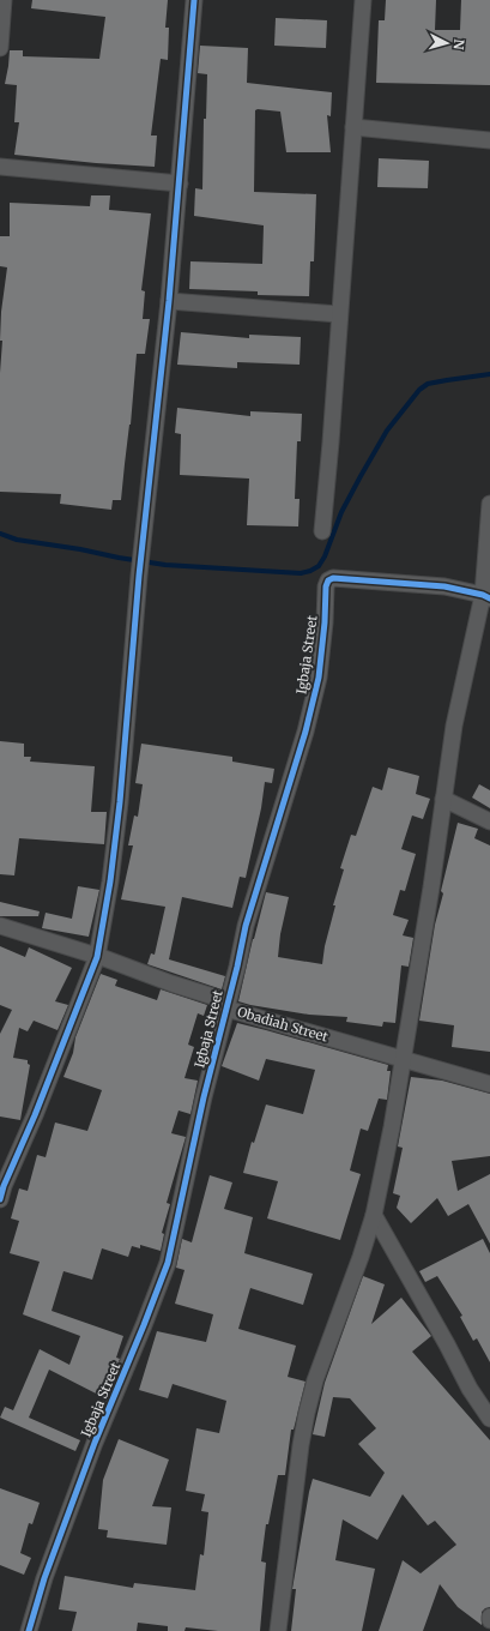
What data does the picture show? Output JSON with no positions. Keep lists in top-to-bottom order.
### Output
{
  "streets": {
    "street": ["Igbaja Street", "Obadiah Street"]
  },
  "crossings": [
    ["Igbaja Street", "Obadiah Street"]
  ],
  "north": "right"
}
